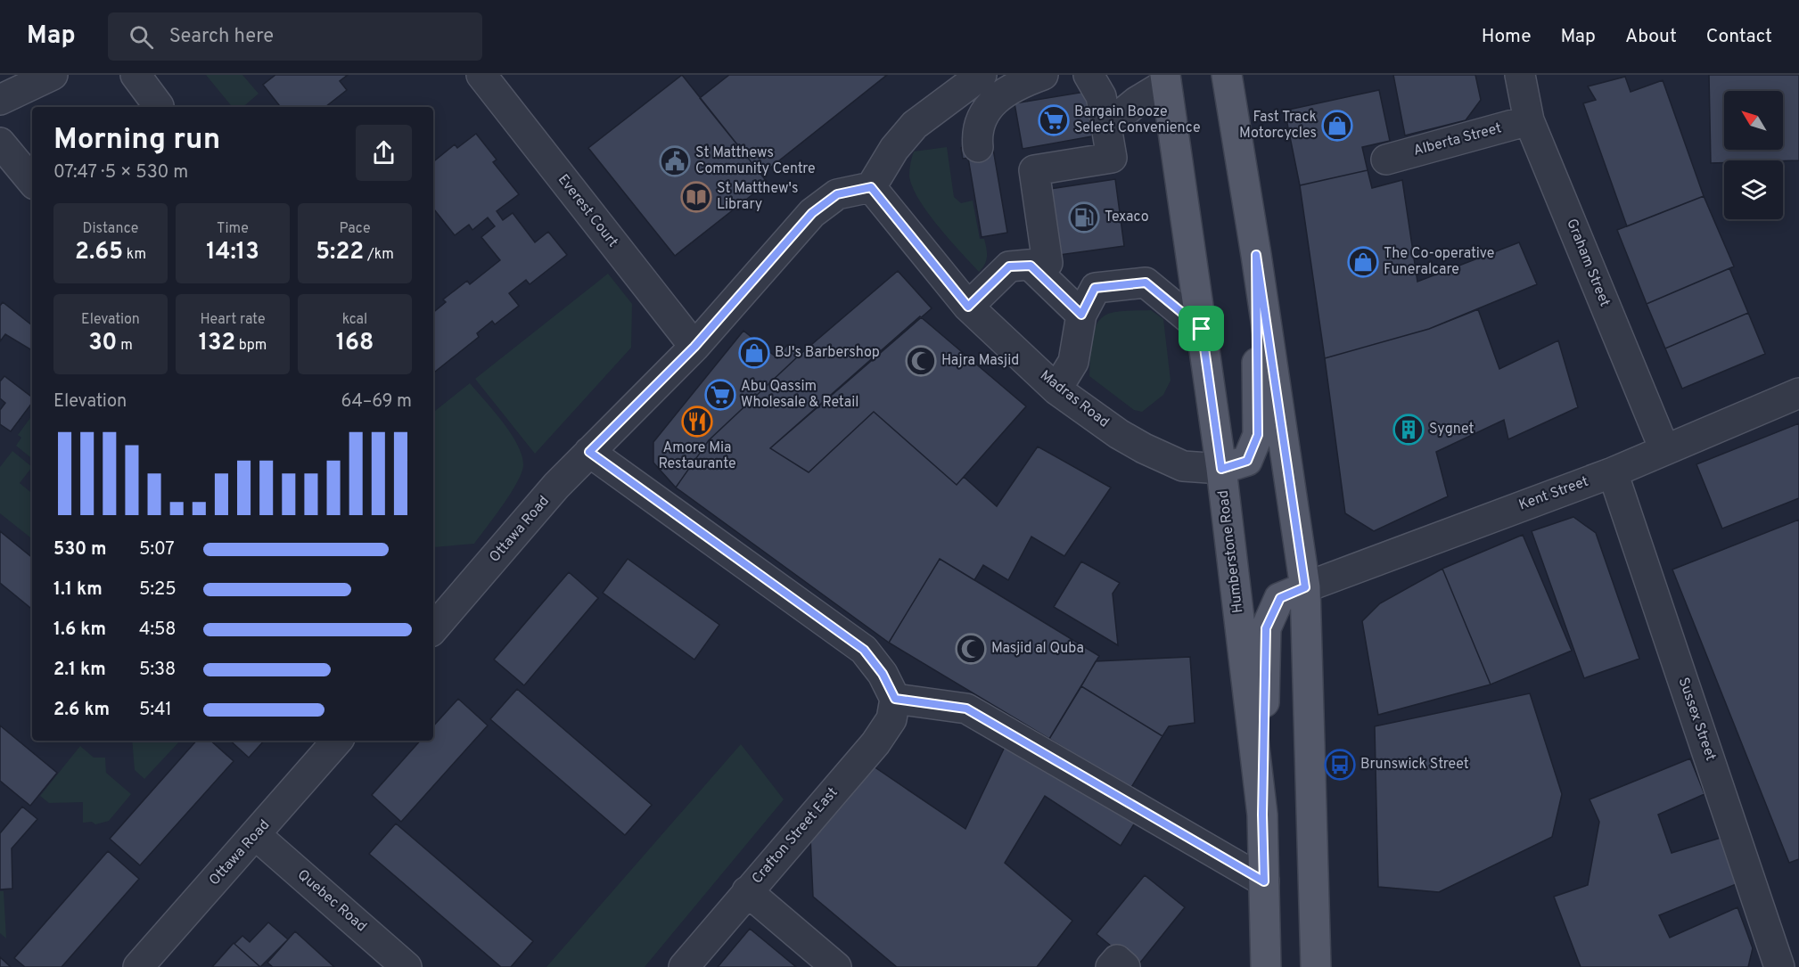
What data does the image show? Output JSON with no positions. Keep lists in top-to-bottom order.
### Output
{
  "streets": {
    "main road": ["Humberstone Road"],
    "street": [
      "Alberta Street",
      "Everest Court",
      "Graham Street",
      "Madras Road",
      "Kent Street",
      "Ottawa Road",
      "Sussex Street",
      "Crafton Street East",
      "Quebec Road"
    ]
  },
  "crossings": [
    ["Alberta Street", "Graham Street"],
    ["Everest Court", "Ottawa Road"],
    ["Graham Street", "Kent Street"],
    ["Madras Road", "Ottawa Road"],
    ["Madras Road", "Humberstone Road"],
    ["Kent Street", "Sussex Street"],
    ["Ottawa Road", "Quebec Road"]
  ],
  "places": {
    "supermarket": ["Bargain Booze Select Convenience", "Abu Qassim Wholesale & Retail"],
    "shop": ["Fast Track Motorcycles", "The Co-operative Funeralcare", "BJ's Barbershop"],
    "public building": ["St Matthews Community Centre"],
    "library": ["St Matthew's Library"],
    "fuel station": ["Texaco"],
    "mosque": ["Hajra Masjid", "Masjid al Quba"],
    "restaurant": ["Amore Mia Restaurante"],
    "building": ["Sygnet"],
    "bus stop": ["Brunswick Street"]
  },
  "north": "top left",
  "page": {
    "header": "Map",
    "search": "Search here",
    "nav": [
      "Home",
      "Map",
      "About",
      "Contact"
    ],
    "heading": ["Morning run", "07:47 · 5 × 530 m"],
    "stats": [
      ["Distance", "2.65 km"],
      ["Time", "14:13"],
      ["Pace", "5:22 /km"],
      ["Elevation", "30 m"],
      ["Heart rate", "132 bpm"],
      ["kcal", "168"]
    ],
    "chart": ["Elevation", "64–69 m"],
    "list": [
      {
        "name": "530 m",
        "note": "5:07"
      },
      {
        "name": "1.1 km",
        "note": "5:25"
      },
      {
        "name": "1.6 km",
        "note": "4:58"
      },
      {
        "name": "2.1 km",
        "note": "5:38"
      },
      {
        "name": "2.6 km",
        "note": "5:41"
      }
    ]
  }
}
